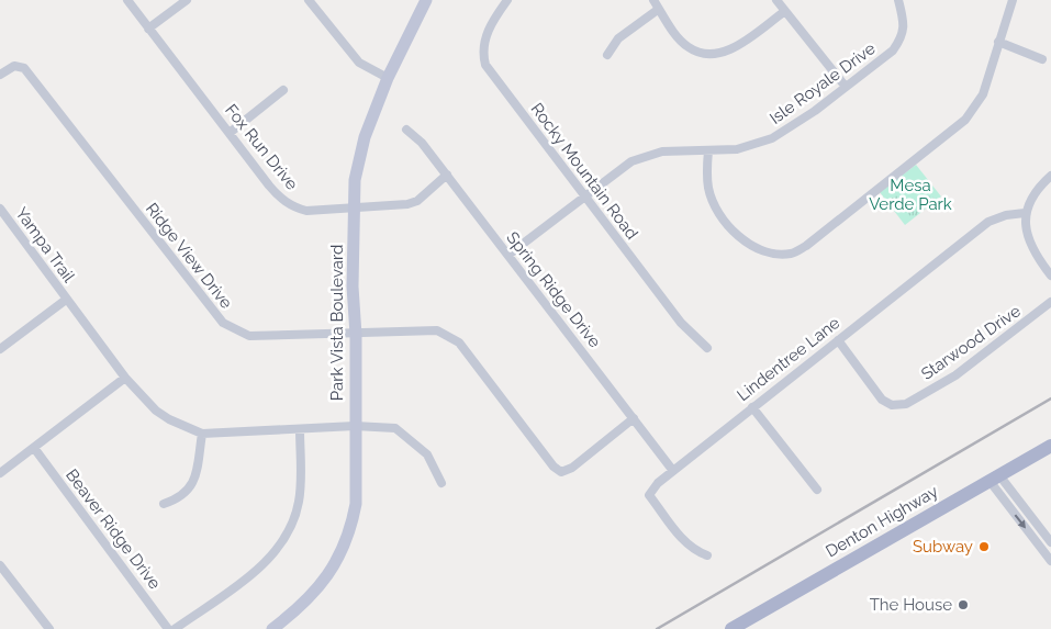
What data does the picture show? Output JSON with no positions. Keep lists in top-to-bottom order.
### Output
{
  "streets": {
    "main road": ["Denton Highway"],
    "street": [
      "Isle Royale Drive",
      "Fox Run Drive",
      "Rocky Mountain Road",
      "Yampa Trail",
      "Ridge View Drive",
      "Spring Ridge Drive",
      "Park Vista Boulevard",
      "Starwood Drive",
      "Lindentree Lane",
      "Beaver Ridge Drive"
    ]
  },
  "crossings": [
    ["Isle Royale Drive", "Rocky Mountain Road"],
    ["Isle Royale Drive", "Spring Ridge Drive"],
    ["Fox Run Drive", "Spring Ridge Drive"],
    ["Fox Run Drive", "Park Vista Boulevard"],
    ["Ridge View Drive", "Spring Ridge Drive"],
    ["Ridge View Drive", "Park Vista Boulevard"],
    ["Spring Ridge Drive", "Lindentree Lane"],
    ["Starwood Drive", "Lindentree Lane"]
  ],
  "parks": ["Mesa Verde Park"],
  "places": ["Subway", "The House"]
}
